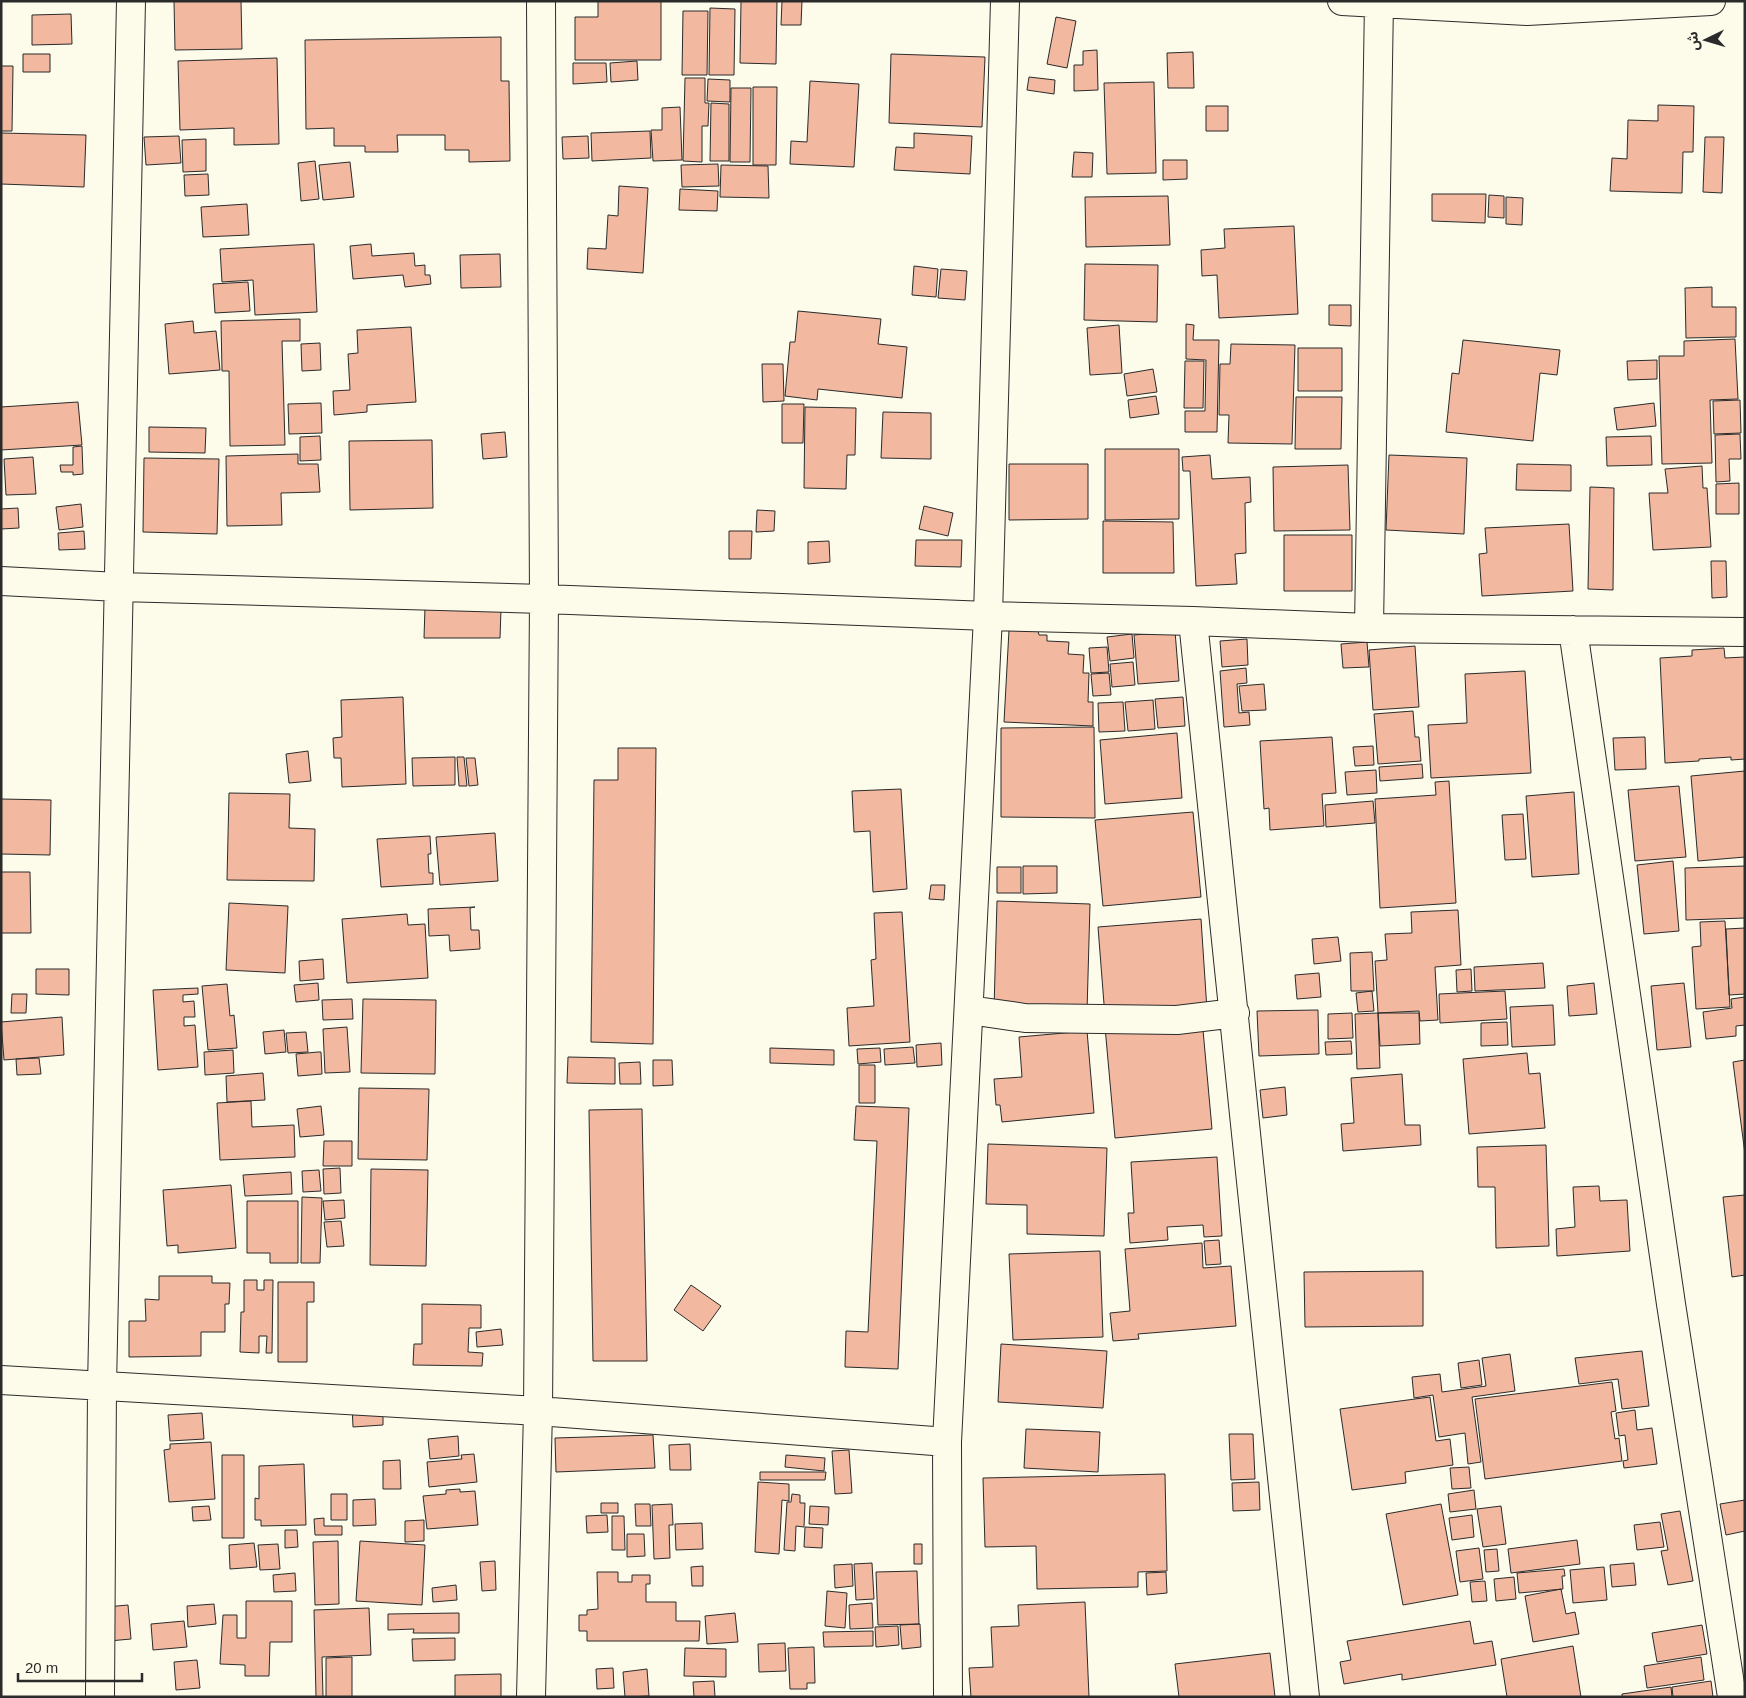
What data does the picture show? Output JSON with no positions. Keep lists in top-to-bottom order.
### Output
{
  "scale_bar": "20 m",
  "north": "left"
}
